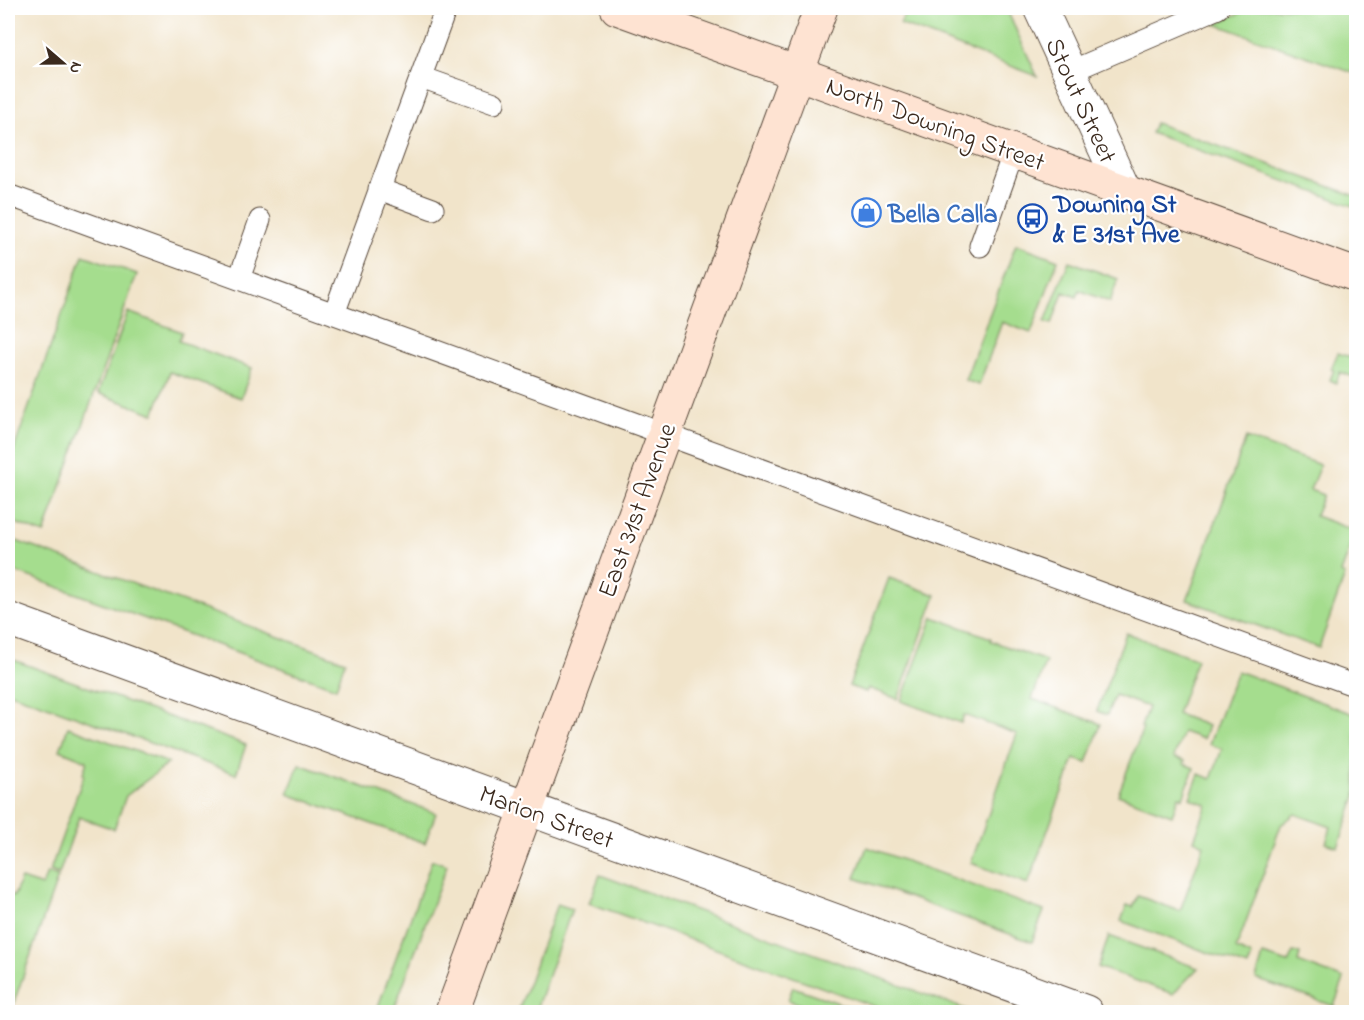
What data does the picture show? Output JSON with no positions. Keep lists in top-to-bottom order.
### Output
{
  "streets": {
    "main road": ["North Downing Street", "East 31st Avenue"],
    "street": ["Stout Street", "Marion Street"]
  },
  "crossings": [
    ["Stout Street", "North Downing Street"],
    ["North Downing Street", "East 31st Avenue"],
    ["East 31st Avenue", "Marion Street"]
  ],
  "places": {
    "shop": ["Bella Calla"],
    "bus stop": ["Downing St & E 31st Ave"]
  },
  "north": "right"
}
